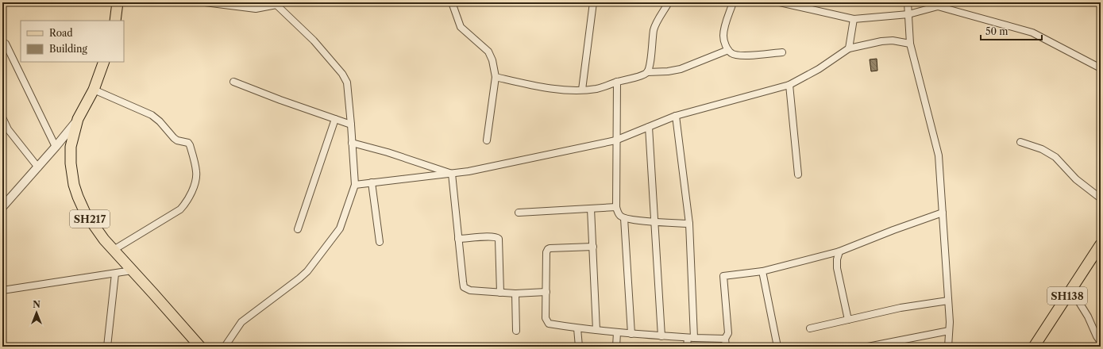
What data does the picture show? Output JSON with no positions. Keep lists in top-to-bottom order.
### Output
{
  "streets": {
    "main road": ["SH217", "SH138"]
  },
  "legend": ["Road", "Building"],
  "scale_bar": "50 m",
  "north": "top"
}
